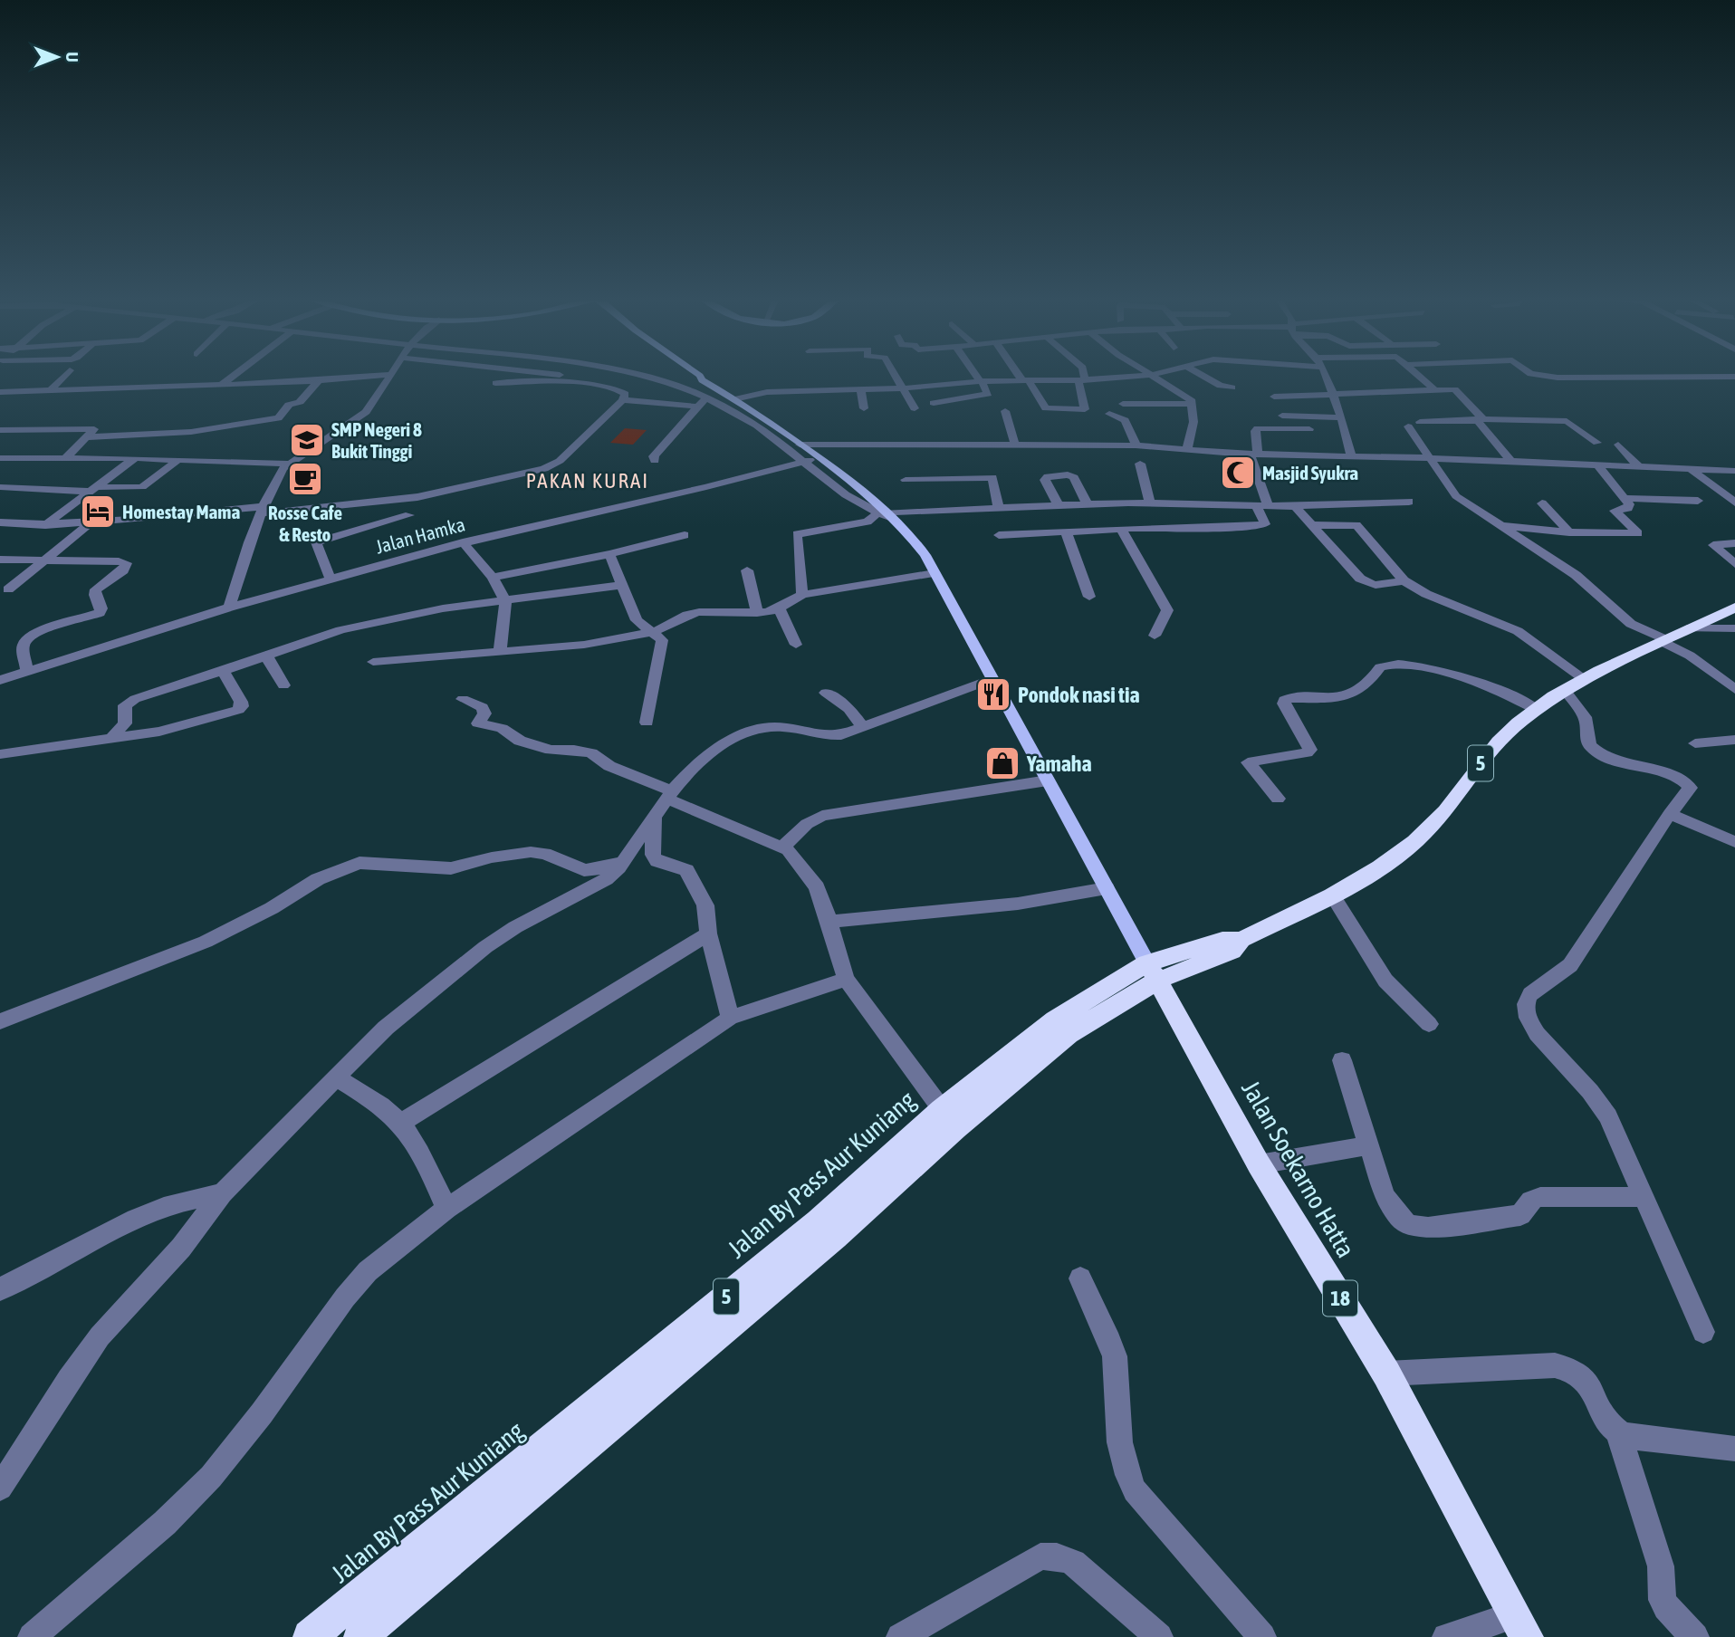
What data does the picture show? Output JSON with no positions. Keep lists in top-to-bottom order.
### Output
{
  "streets": {
    "highway": [
      "5",
      "Jalan Soekarno Hatta",
      "Jalan By Pass Aur Kuniang",
      "18"
    ],
    "street": ["Jalan Hamka"]
  },
  "crossings": [
    ["5", "Jalan Soekarno Hatta"],
    ["5", "Jalan By Pass Aur Kuniang"],
    ["Jalan Soekarno Hatta", "Jalan By Pass Aur Kuniang"]
  ],
  "districts": ["PAKAN KURAI"],
  "places": {
    "school or university": ["SMP Negeri 8 Bukit Tinggi"],
    "mosque": ["Masjid Syukra"],
    "cafe": ["Rosse Cafe & Resto"],
    "hotel": ["Homestay Mama"],
    "restaurant": ["Pondok nasi tia"],
    "shop": ["Yamaha"]
  },
  "north": "right"
}
